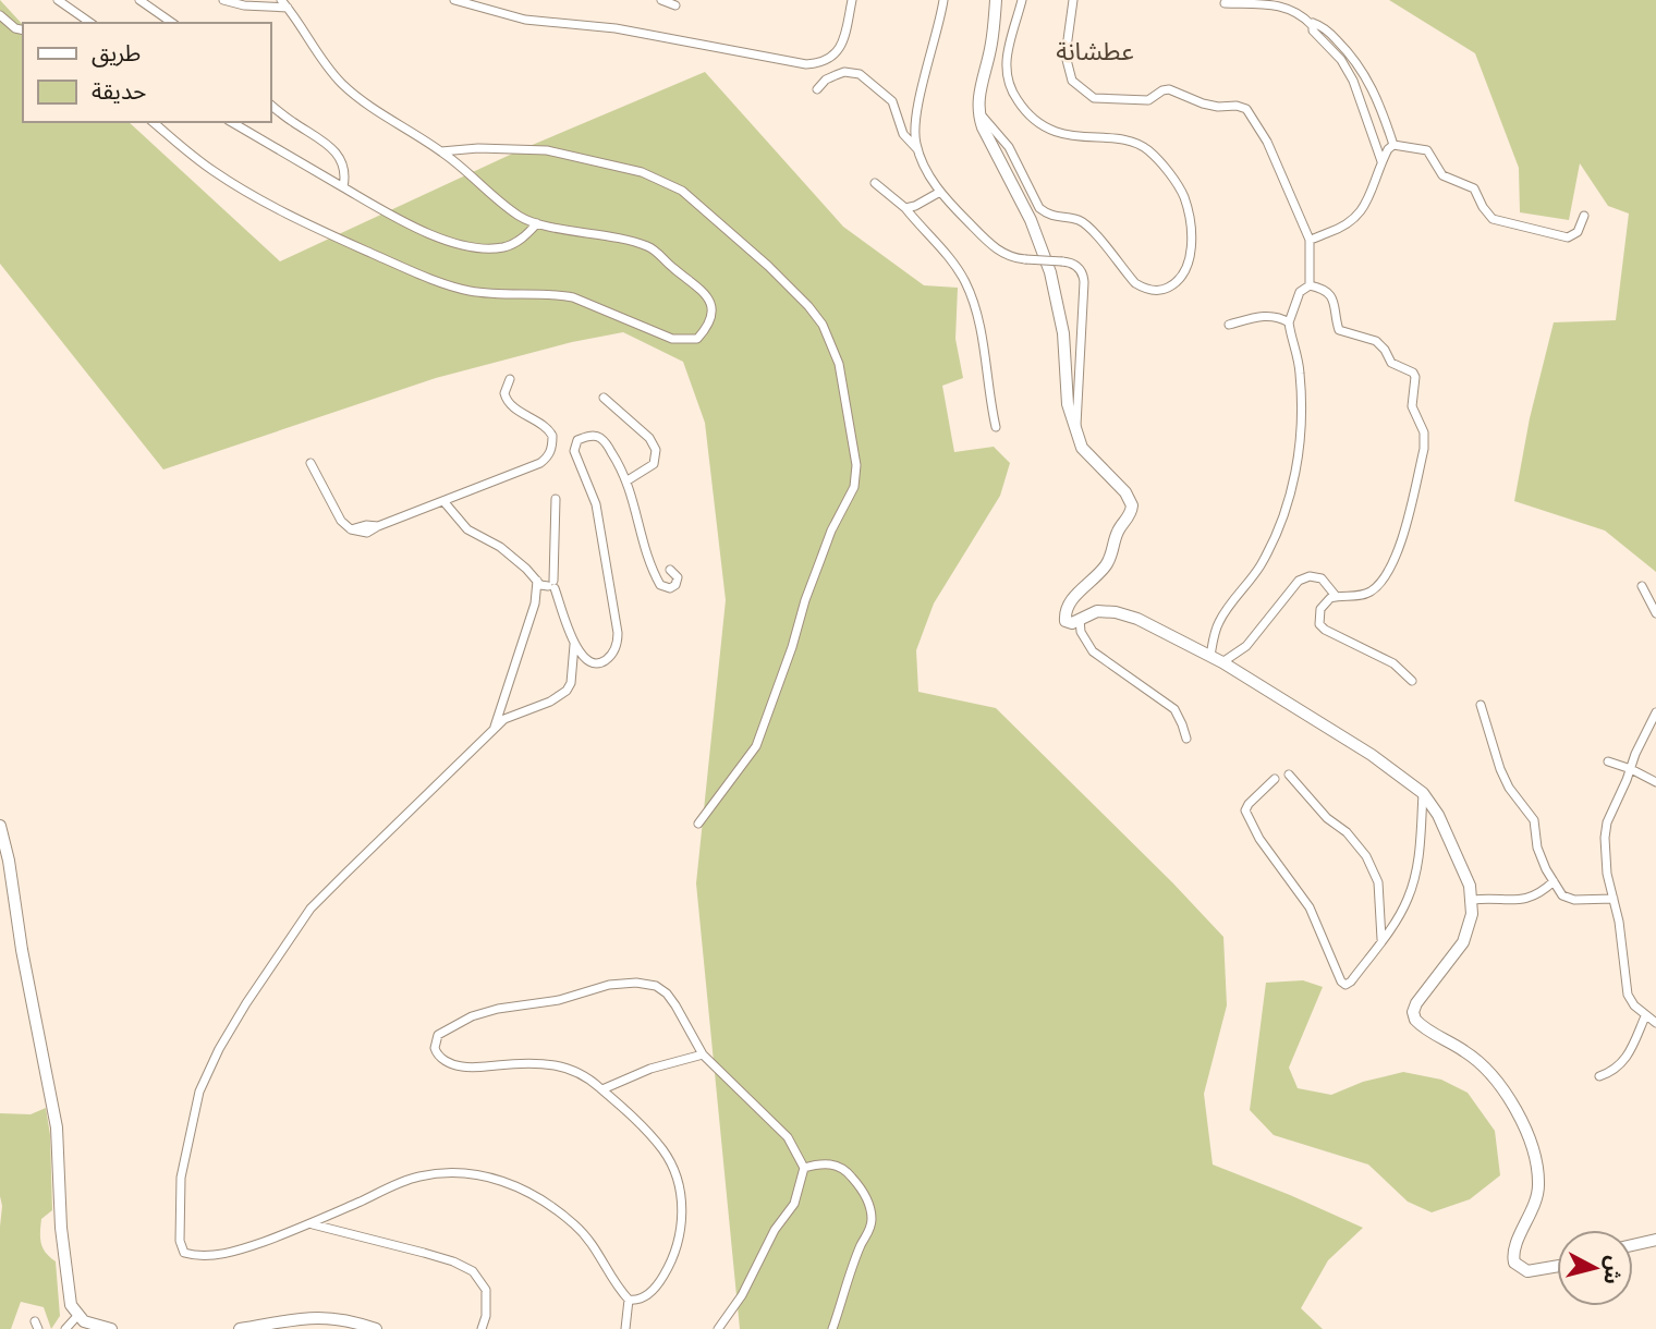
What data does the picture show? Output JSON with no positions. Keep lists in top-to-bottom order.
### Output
{
  "districts": ["عطشانة"],
  "legend": ["طريق", "حديقة"],
  "north": "right"
}
